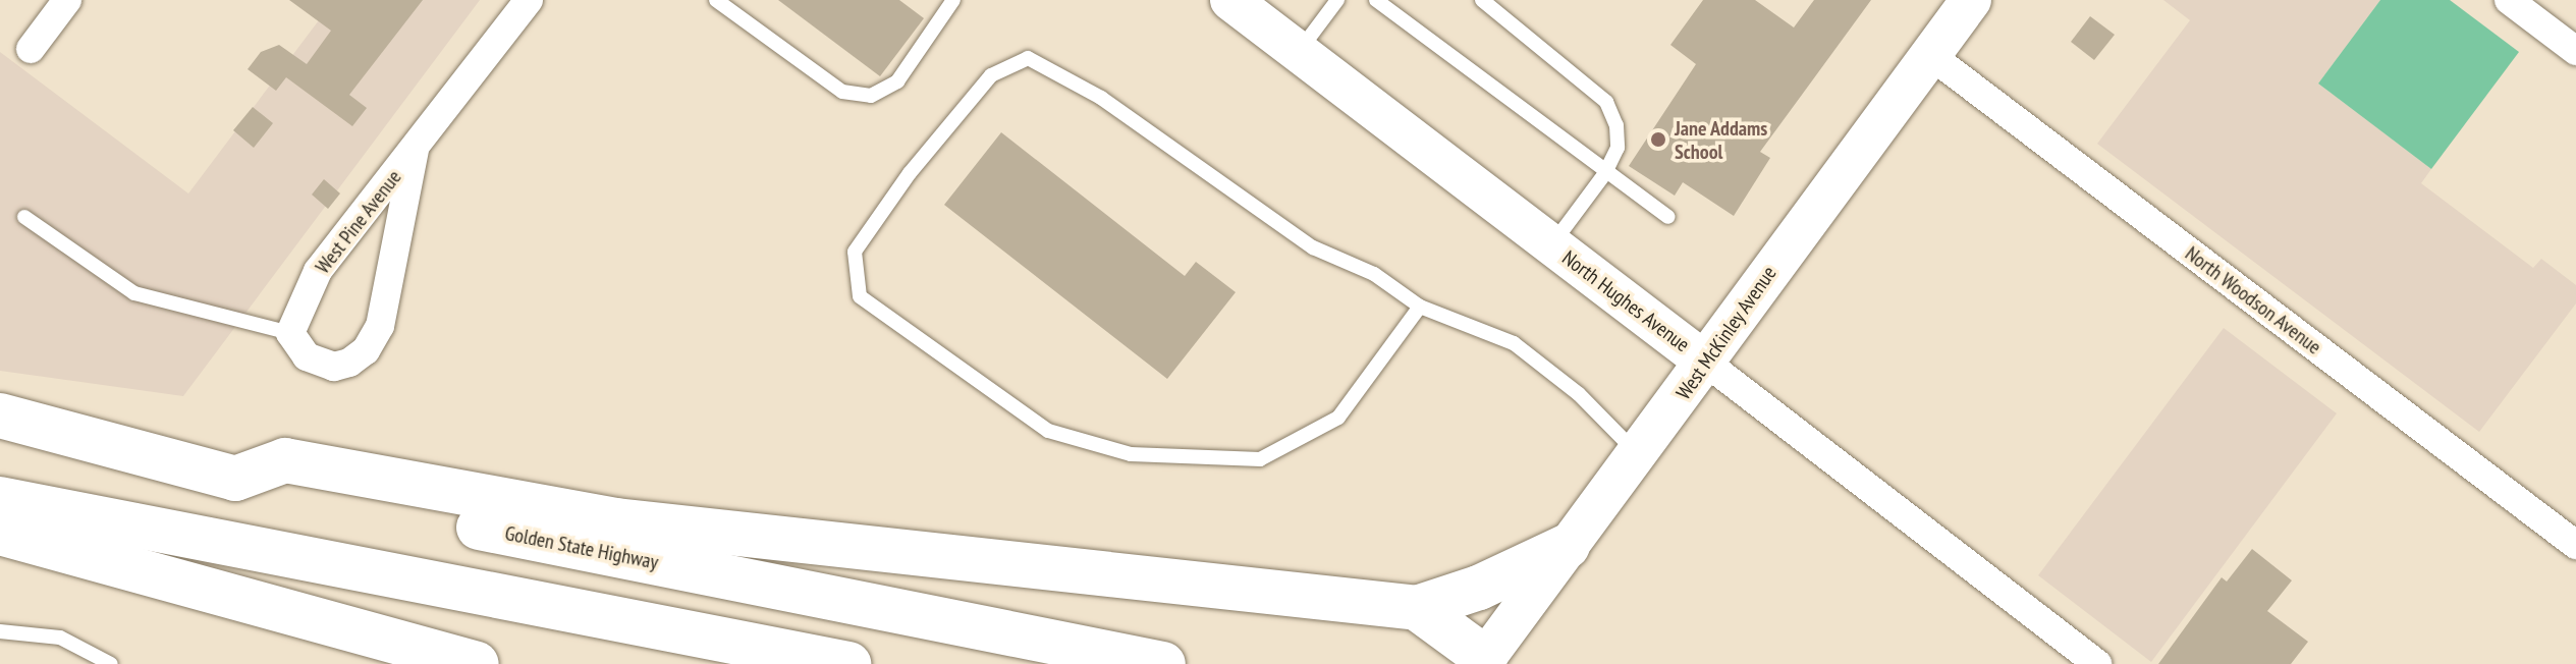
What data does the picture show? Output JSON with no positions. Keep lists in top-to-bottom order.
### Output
{
  "streets": {
    "highway": ["Golden State Highway"],
    "main road": ["North Hughes Avenue", "West McKinley Avenue"],
    "street": ["West Pine Avenue", "North Woodson Avenue"]
  },
  "crossings": [
    ["North Woodson Avenue", "West McKinley Avenue"],
    ["North Hughes Avenue", "West McKinley Avenue"]
  ],
  "places": ["Jane Addams School"]
}
